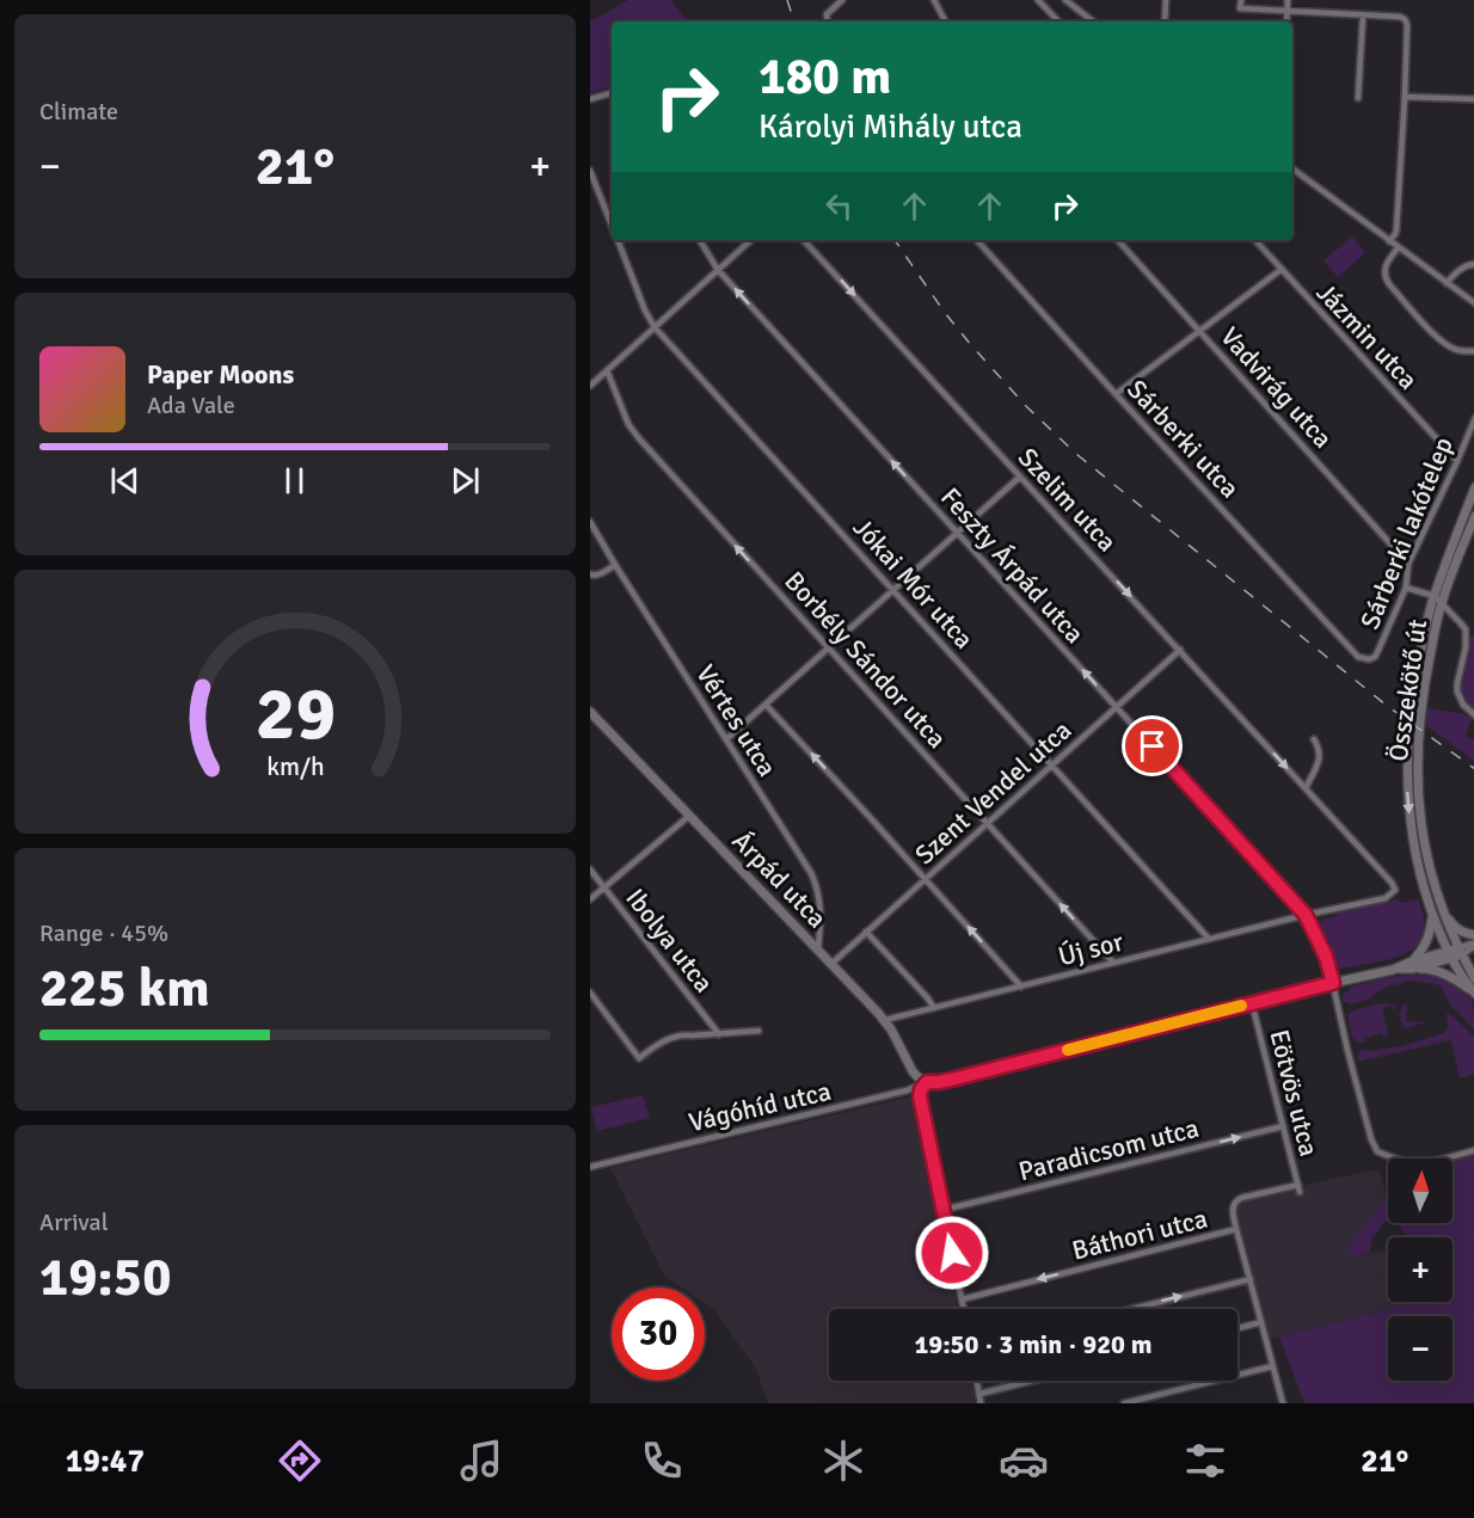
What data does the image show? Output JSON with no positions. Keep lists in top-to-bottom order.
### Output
{
  "streets": {
    "street": [
      "Jázmin utca",
      "Vadvirág utca",
      "Sárberki utca",
      "Szelim utca",
      "Sárberki lakótelep",
      "Feszty Árpád utca",
      "Jókai Mór utca",
      "Borbély Sándor utca",
      "Összekötő út",
      "Vértes utca",
      "Szent Vendel utca",
      "Árpád utca",
      "Ibolya utca",
      "Új sor",
      "Eötvös utca",
      "Vágóhíd utca",
      "Paradicsom utca",
      "Báthori utca"
    ]
  },
  "crossings": [
    ["Jázmin utca", "Sárberki lakótelep"],
    ["Vadvirág utca", "Sárberki lakótelep"],
    ["Sárberki utca", "Sárberki lakótelep"],
    ["Szelim utca", "Szent Vendel utca"],
    ["Szelim utca", "Új sor"],
    ["Feszty Árpád utca", "Szent Vendel utca"],
    ["Feszty Árpád utca", "Új sor"],
    ["Jókai Mór utca", "Szent Vendel utca"],
    ["Jókai Mór utca", "Új sor"],
    ["Borbély Sándor utca", "Szent Vendel utca"],
    ["Borbély Sándor utca", "Új sor"],
    ["Vértes utca", "Árpád utca"],
    ["Szent Vendel utca", "Árpád utca"],
    ["Árpád utca", "Új sor"],
    ["Árpád utca", "Vágóhíd utca"],
    ["Eötvös utca", "Paradicsom utca"],
    ["Eötvös utca", "Báthori utca"]
  ],
  "one_way": [
    "Szelim utca",
    "Feszty Árpád utca",
    "Borbély Sándor utca",
    "Paradicsom utca",
    "Báthori utca"
  ],
  "north": "top",
  "page": {
    "tile": [
      "Climate",
      ["Range · 45%", "225 km"],
      ["Arrival", "19:50"]
    ],
    "turn": ["180 m", "Károlyi Mihály utca"],
    "heat": ["−", "21°", "+"],
    "song": ["Paper Moons", "Ada Vale"],
    "map_buttons": ["+", "−"],
    "limit": "30",
    "trip": "19:50 · 3 min · 920 m",
    "tabs": ["19:47", "21°"],
    "gauge": ["29", "km/h"]
  }
}
